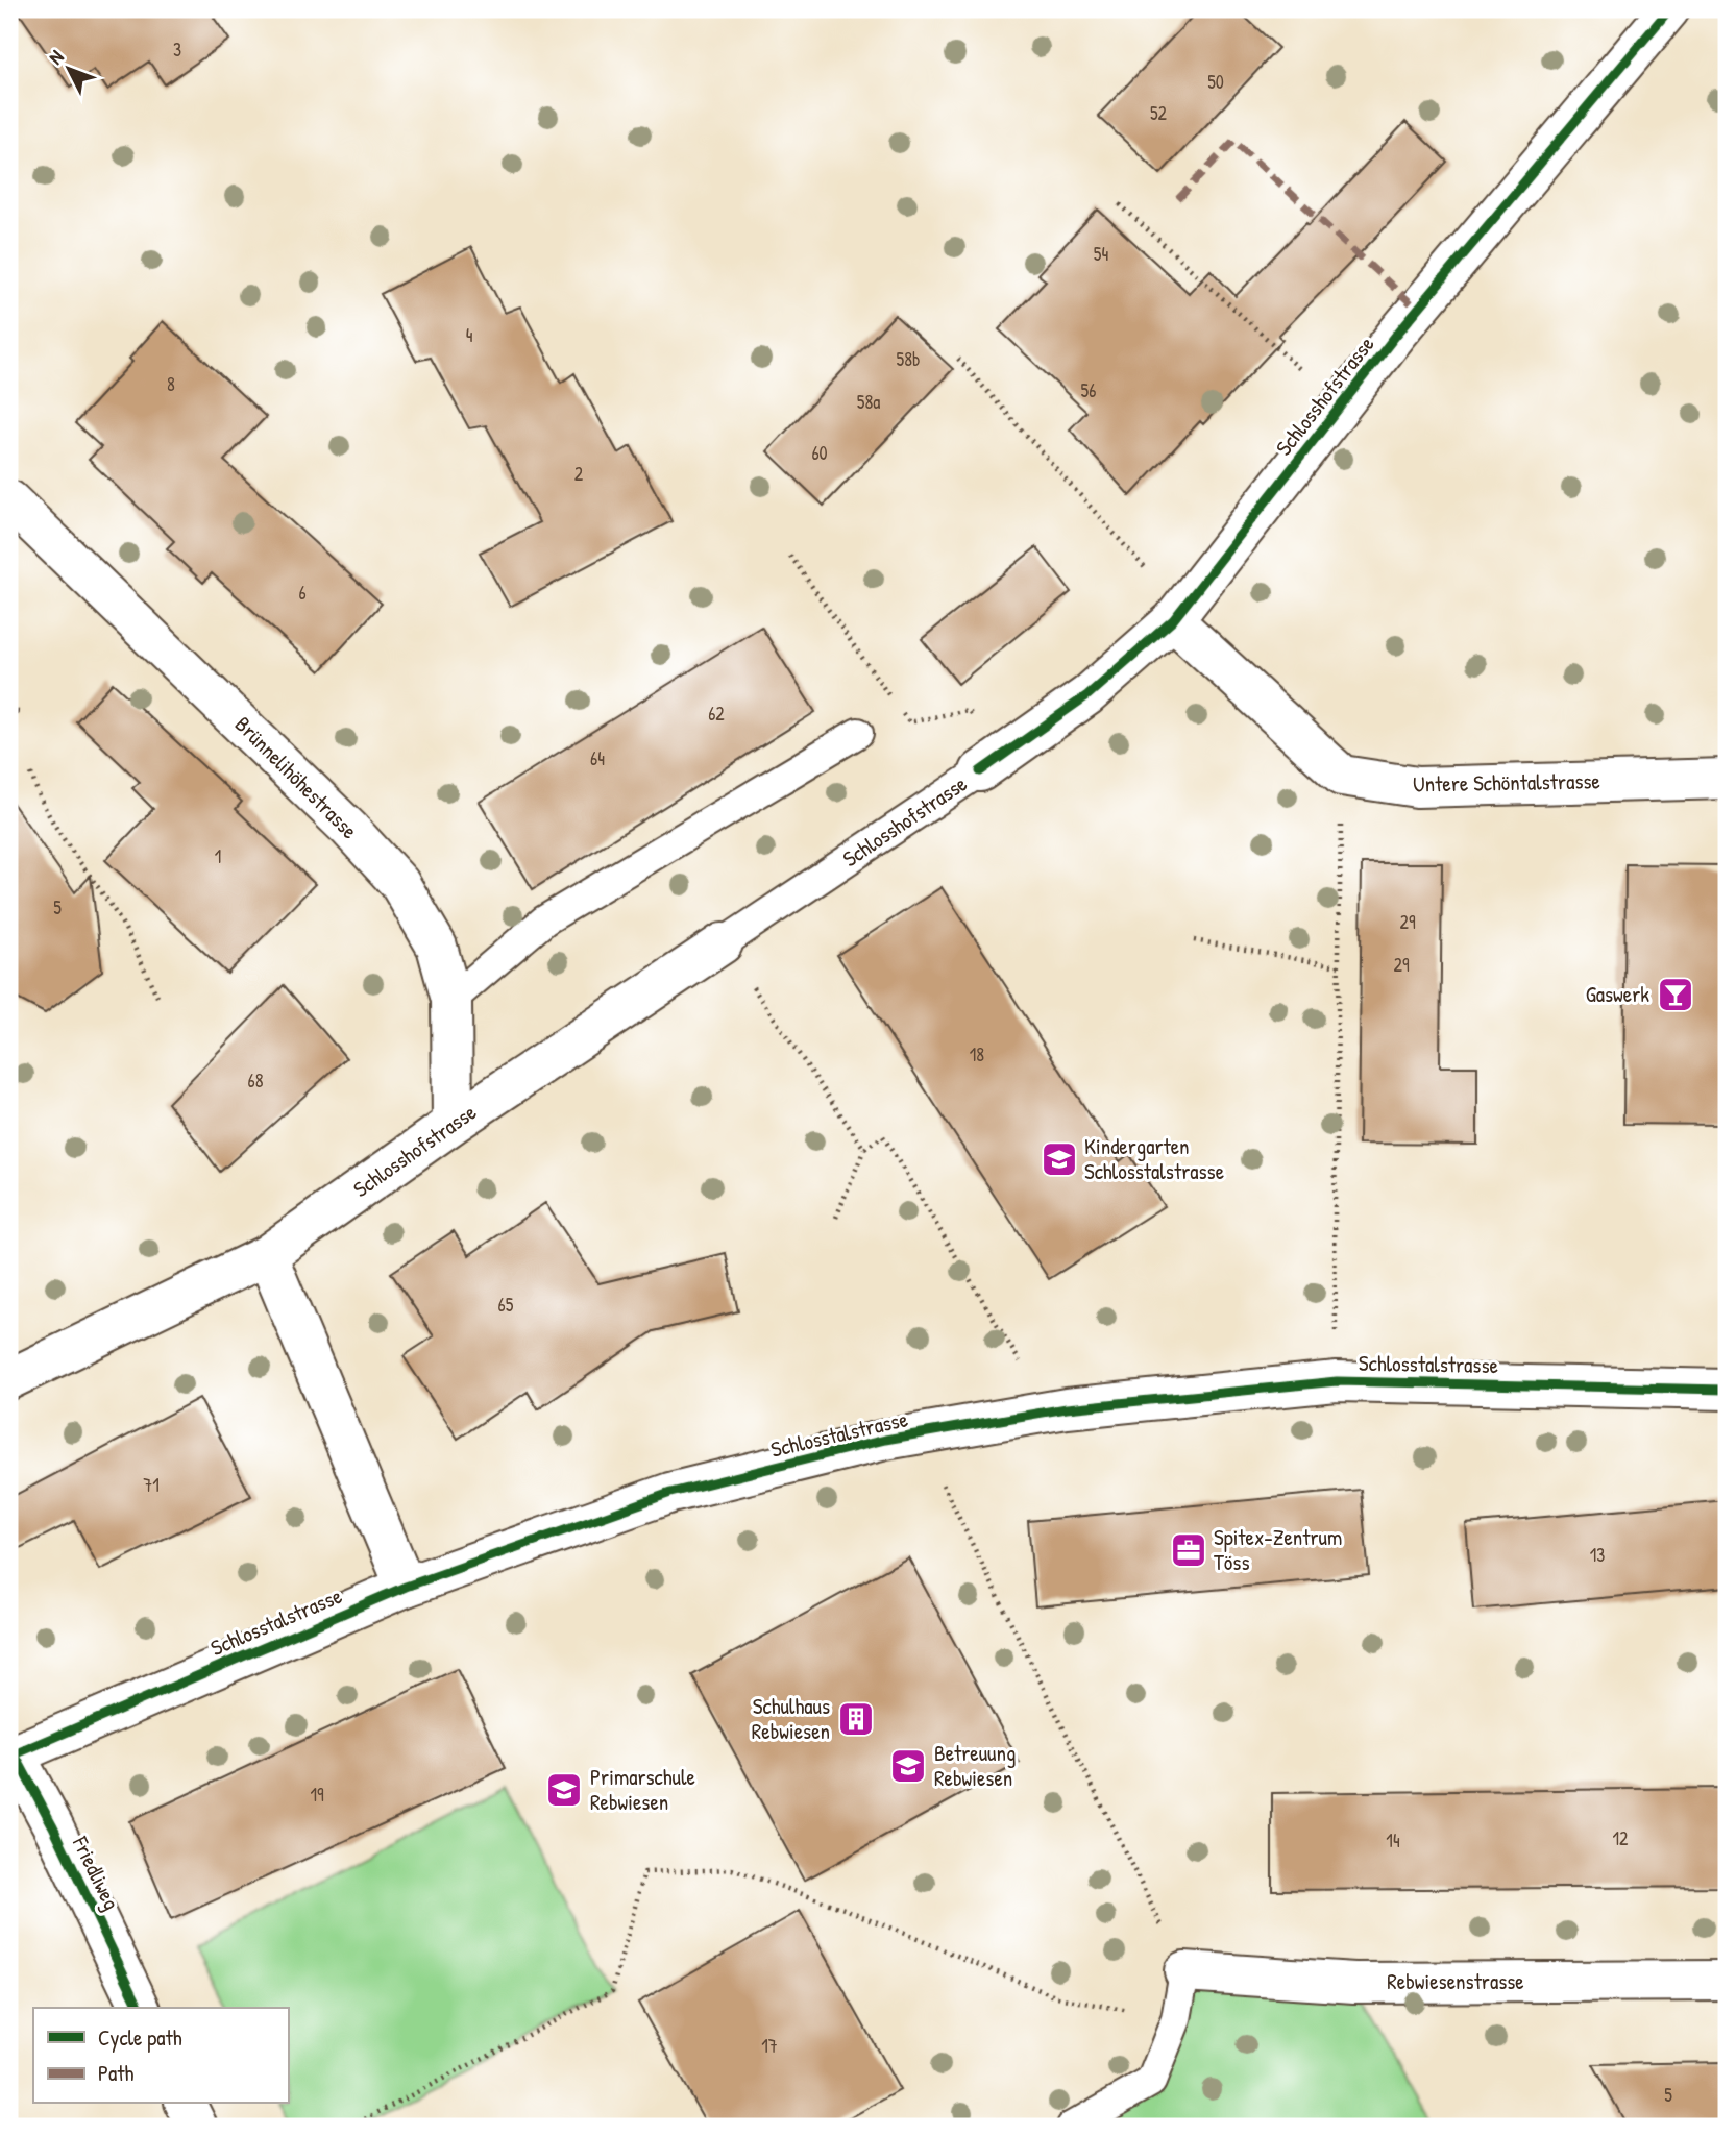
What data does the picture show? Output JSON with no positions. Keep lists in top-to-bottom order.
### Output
{
  "streets": {
    "street": [
      "Schlosshofstrasse",
      "Brünnelihöhestrasse",
      "Untere Schöntalstrasse",
      "Schlosstalstrasse",
      "Friedliweg",
      "Rebwiesenstrasse"
    ]
  },
  "crossings": [
    ["Schlosshofstrasse", "Brünnelihöhestrasse"],
    ["Schlosstalstrasse", "Friedliweg"]
  ],
  "places": {
    "bar": ["Gaswerk"],
    "school or university": ["Kindergarten Schlosstalstrasse", "Betreuung Rebwiesen", "Primarschule Rebwiesen"],
    "office": ["Spitex-Zentrum Töss"],
    "building": ["Schulhaus Rebwiesen"]
  },
  "house_numbers": [
    "3",
    "50",
    "52",
    "54",
    "4",
    "58b",
    "8",
    "56",
    "58a",
    "60",
    "2",
    "6",
    "62",
    "64",
    "1",
    "5",
    "29",
    "29",
    "18",
    "68",
    "65",
    "71",
    "13",
    "19",
    "12",
    "14",
    "17",
    "5"
  ],
  "legend": ["Cycle path", "Path"],
  "north": "top left"
}
